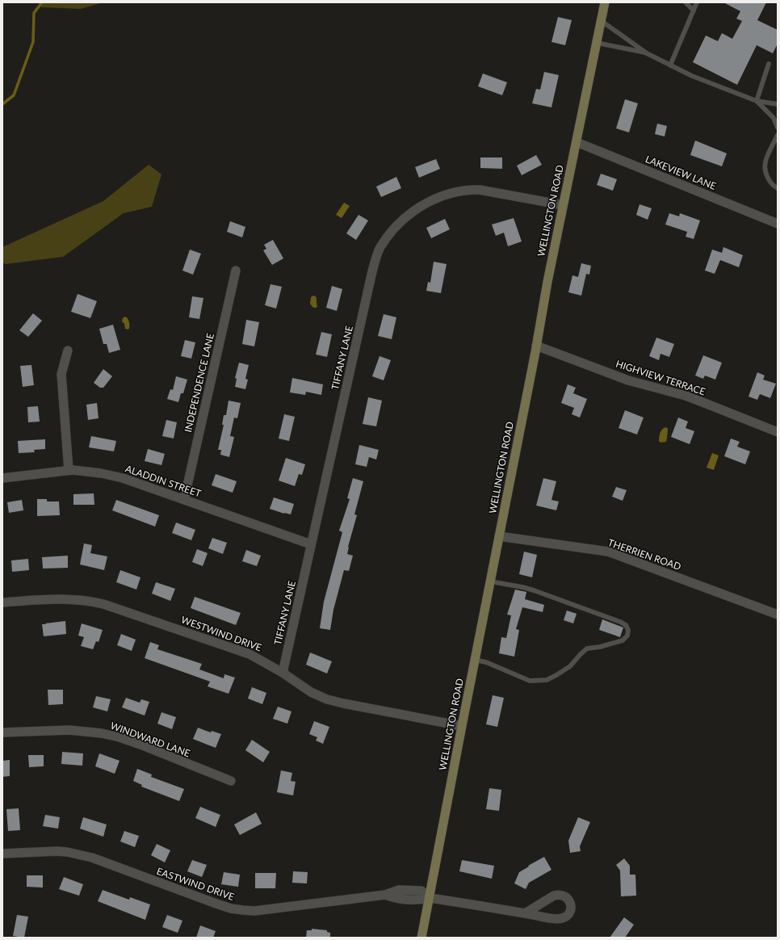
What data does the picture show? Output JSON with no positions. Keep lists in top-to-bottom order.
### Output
{
  "streets": {
    "main road": ["WELLINGTON ROAD"],
    "street": [
      "LAKEVIEW LANE",
      "TIFFANY LANE",
      "HIGHVIEW TERRACE",
      "INDEPENDENCE LANE",
      "ALADDIN STREET",
      "THERRIEN ROAD",
      "WESTWIND DRIVE",
      "WINDWARD LANE",
      "EASTWIND DRIVE"
    ]
  },
  "crossings": [
    ["LAKEVIEW LANE", "WELLINGTON ROAD"],
    ["WELLINGTON ROAD", "TIFFANY LANE"],
    ["WELLINGTON ROAD", "HIGHVIEW TERRACE"],
    ["WELLINGTON ROAD", "THERRIEN ROAD"],
    ["WELLINGTON ROAD", "WESTWIND DRIVE"],
    ["WELLINGTON ROAD", "EASTWIND DRIVE"],
    ["TIFFANY LANE", "ALADDIN STREET"],
    ["TIFFANY LANE", "WESTWIND DRIVE"],
    ["INDEPENDENCE LANE", "ALADDIN STREET"]
  ]
}
